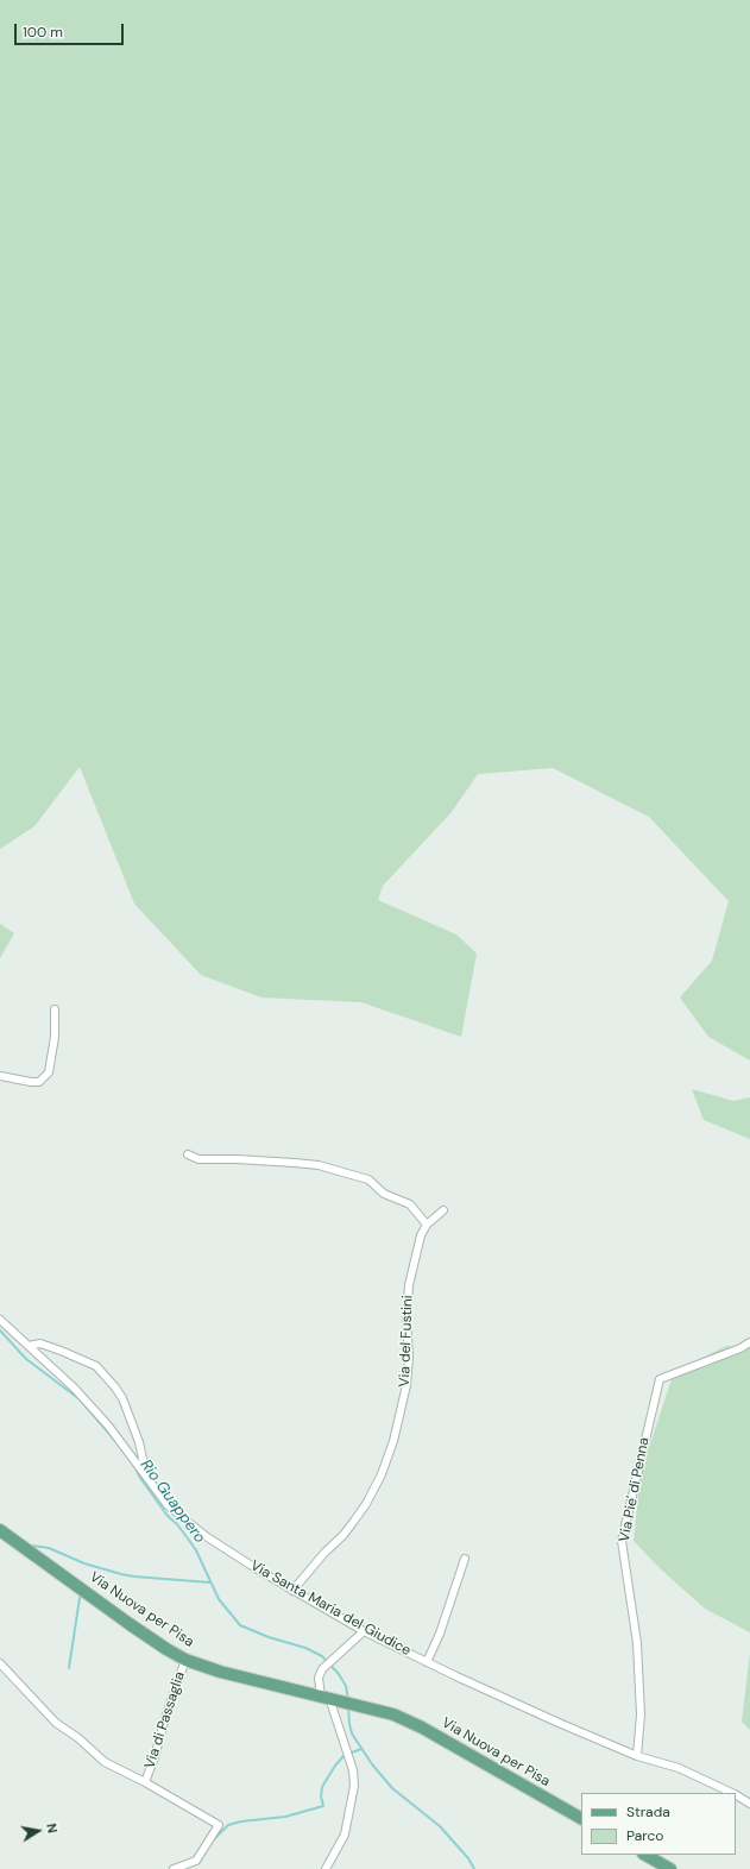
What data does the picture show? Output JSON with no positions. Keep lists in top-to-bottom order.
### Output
{
  "streets": {
    "main road": ["Via Nuova per Pisa"],
    "street": [
      "Via del Fustini",
      "Via Pie' di Penna",
      "Via Santa Maria del Giudice",
      "Via di Passaglia"
    ]
  },
  "crossings": [
    ["Via del Fustini", "Via Santa Maria del Giudice"],
    ["Via Pie' di Penna", "Via Santa Maria del Giudice"],
    ["Via Nuova per Pisa", "Via di Passaglia"]
  ],
  "water": ["Rio Guappero"],
  "legend": ["Strada", "Parco"],
  "scale_bar": "100 m",
  "north": "right"
}
